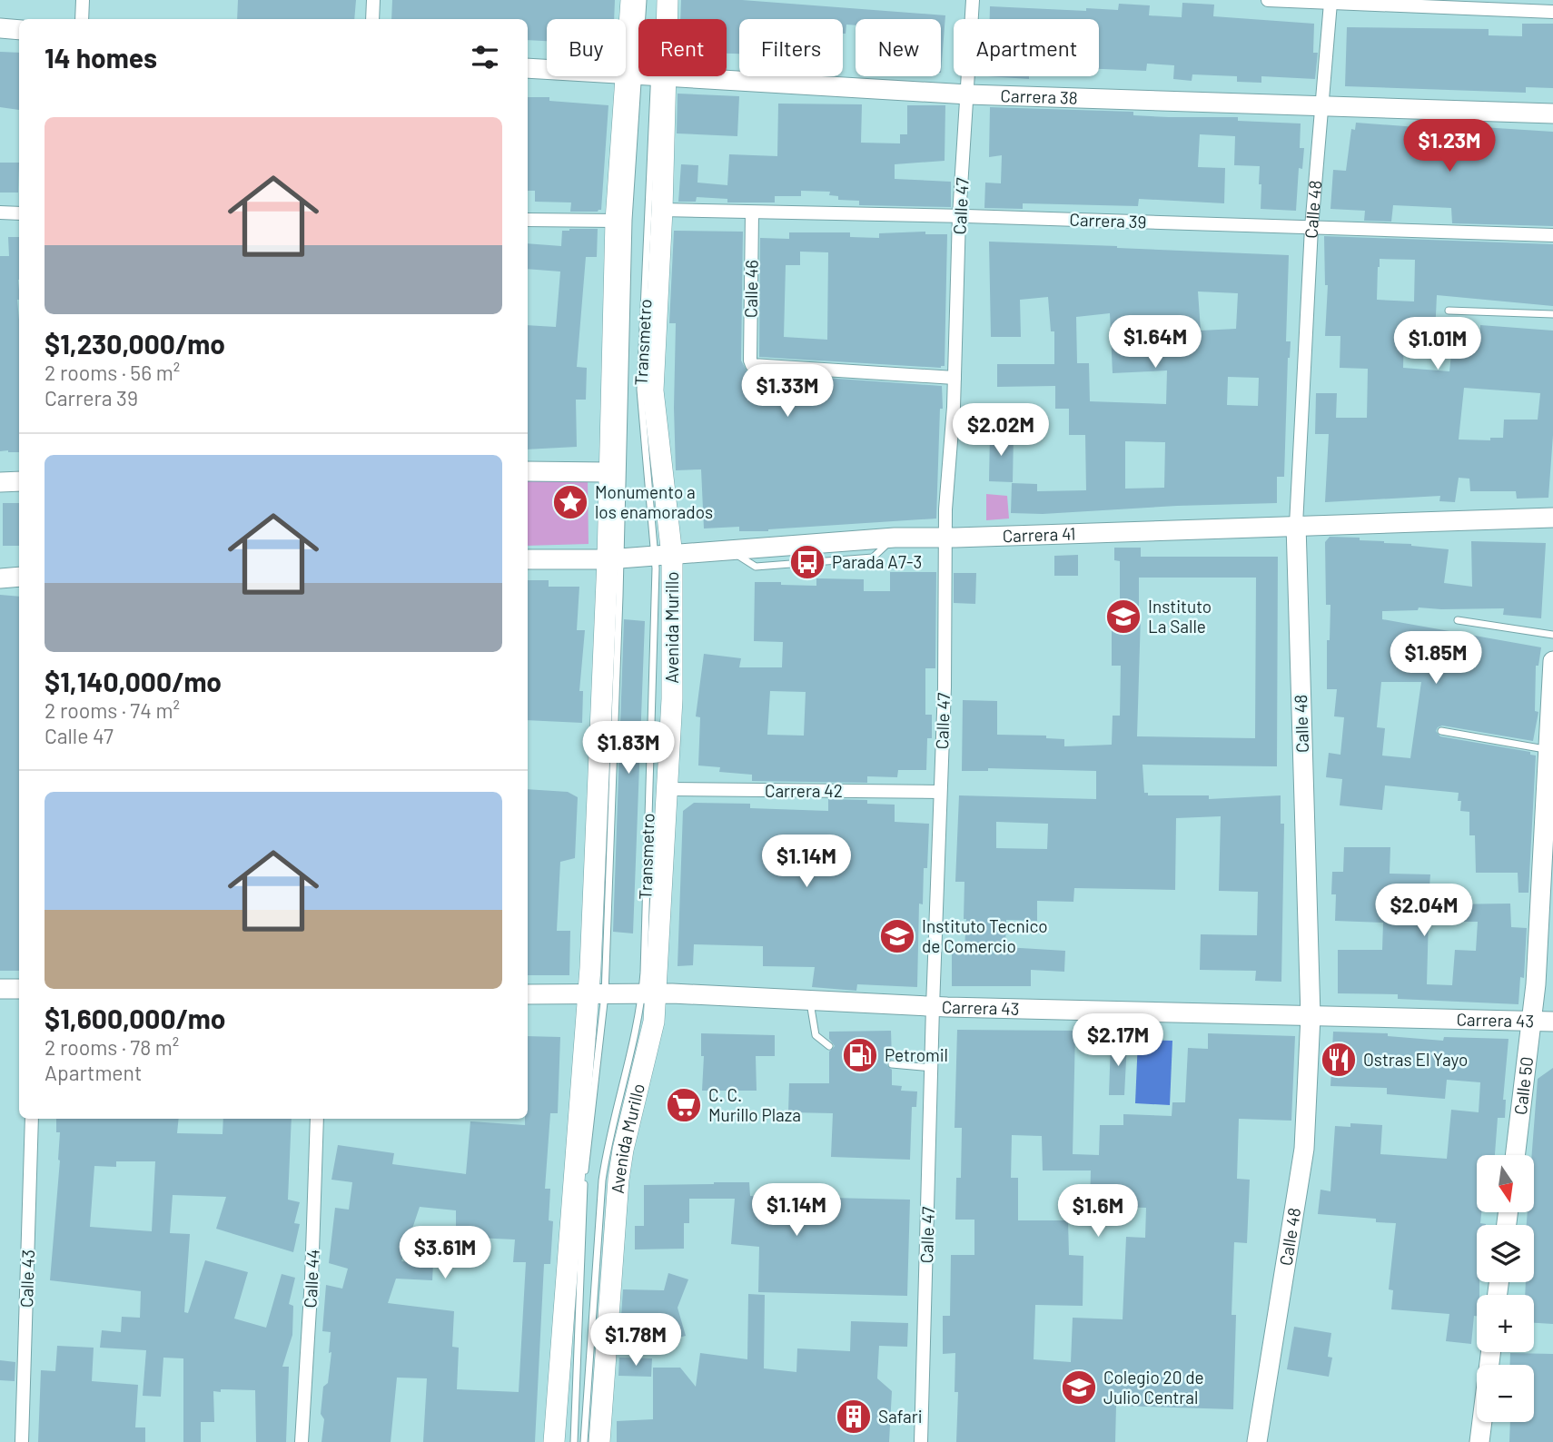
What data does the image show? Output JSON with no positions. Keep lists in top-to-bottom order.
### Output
{
  "streets": {
    "main road": ["Avenida Murillo"],
    "street": [
      "Carrera 38",
      "Calle 47",
      "Calle 48",
      "Carrera 39",
      "Calle 46",
      "Carrera 41",
      "Carrera 42",
      "Carrera 43",
      "Calle 50",
      "Calle 43",
      "Calle 44"
    ],
    "lane": ["Transmetro"]
  },
  "crossings": [
    ["Carrera 38", "Calle 47"],
    ["Carrera 38", "Calle 48"],
    ["Calle 47", "Carrera 39"],
    ["Calle 47", "Calle 46"],
    ["Calle 47", "Carrera 41"],
    ["Calle 47", "Carrera 42"],
    ["Calle 47", "Carrera 43"],
    ["Calle 48", "Carrera 39"],
    ["Calle 48", "Carrera 41"],
    ["Calle 48", "Carrera 43"],
    ["Carrera 39", "Calle 46"],
    ["Carrera 39", "Avenida Murillo"],
    ["Transmetro", "Carrera 41"],
    ["Transmetro", "Avenida Murillo"],
    ["Transmetro", "Carrera 43"],
    ["Carrera 41", "Avenida Murillo"],
    ["Avenida Murillo", "Carrera 42"],
    ["Avenida Murillo", "Carrera 43"],
    ["Carrera 43", "Calle 50"]
  ],
  "places": {
    "place": ["Monumento a los enamorados"],
    "bus stop": ["Parada A7-3"],
    "school or university": ["Instituto La Salle", "Instituto Tecnico de Comercio", "Colegio 20 de Julio Central"],
    "fuel station": ["Petromil"],
    "restaurant": ["Ostras El Yayo"],
    "supermarket": ["C. C. Murillo Plaza"],
    "building": ["Safari"]
  },
  "north": "bottom",
  "page": {
    "chip": [
      "Buy",
      "Rent",
      "Filters",
      "New",
      "Apartment"
    ],
    "heading": "14 homes",
    "list": [
      {
        "name": "$1,230,000/mo",
        "note": "2 rooms · 56 m² · Carrera 39"
      },
      {
        "name": "$1,140,000/mo",
        "note": "2 rooms · 74 m² · Calle 47"
      },
      {
        "name": "$1,600,000/mo",
        "note": "2 rooms · 78 m² · Apartment"
      }
    ],
    "price": [
      "$1.23M",
      "$1.64M",
      "$1.01M",
      "$1.33M",
      "$2.02M",
      "$1.85M",
      "$1.83M",
      "$1.14M",
      "$2.04M",
      "$2.17M",
      "$1.14M",
      "$1.6M",
      "$3.61M",
      "$1.78M"
    ],
    "map_buttons": ["+", "−"]
  }
}
